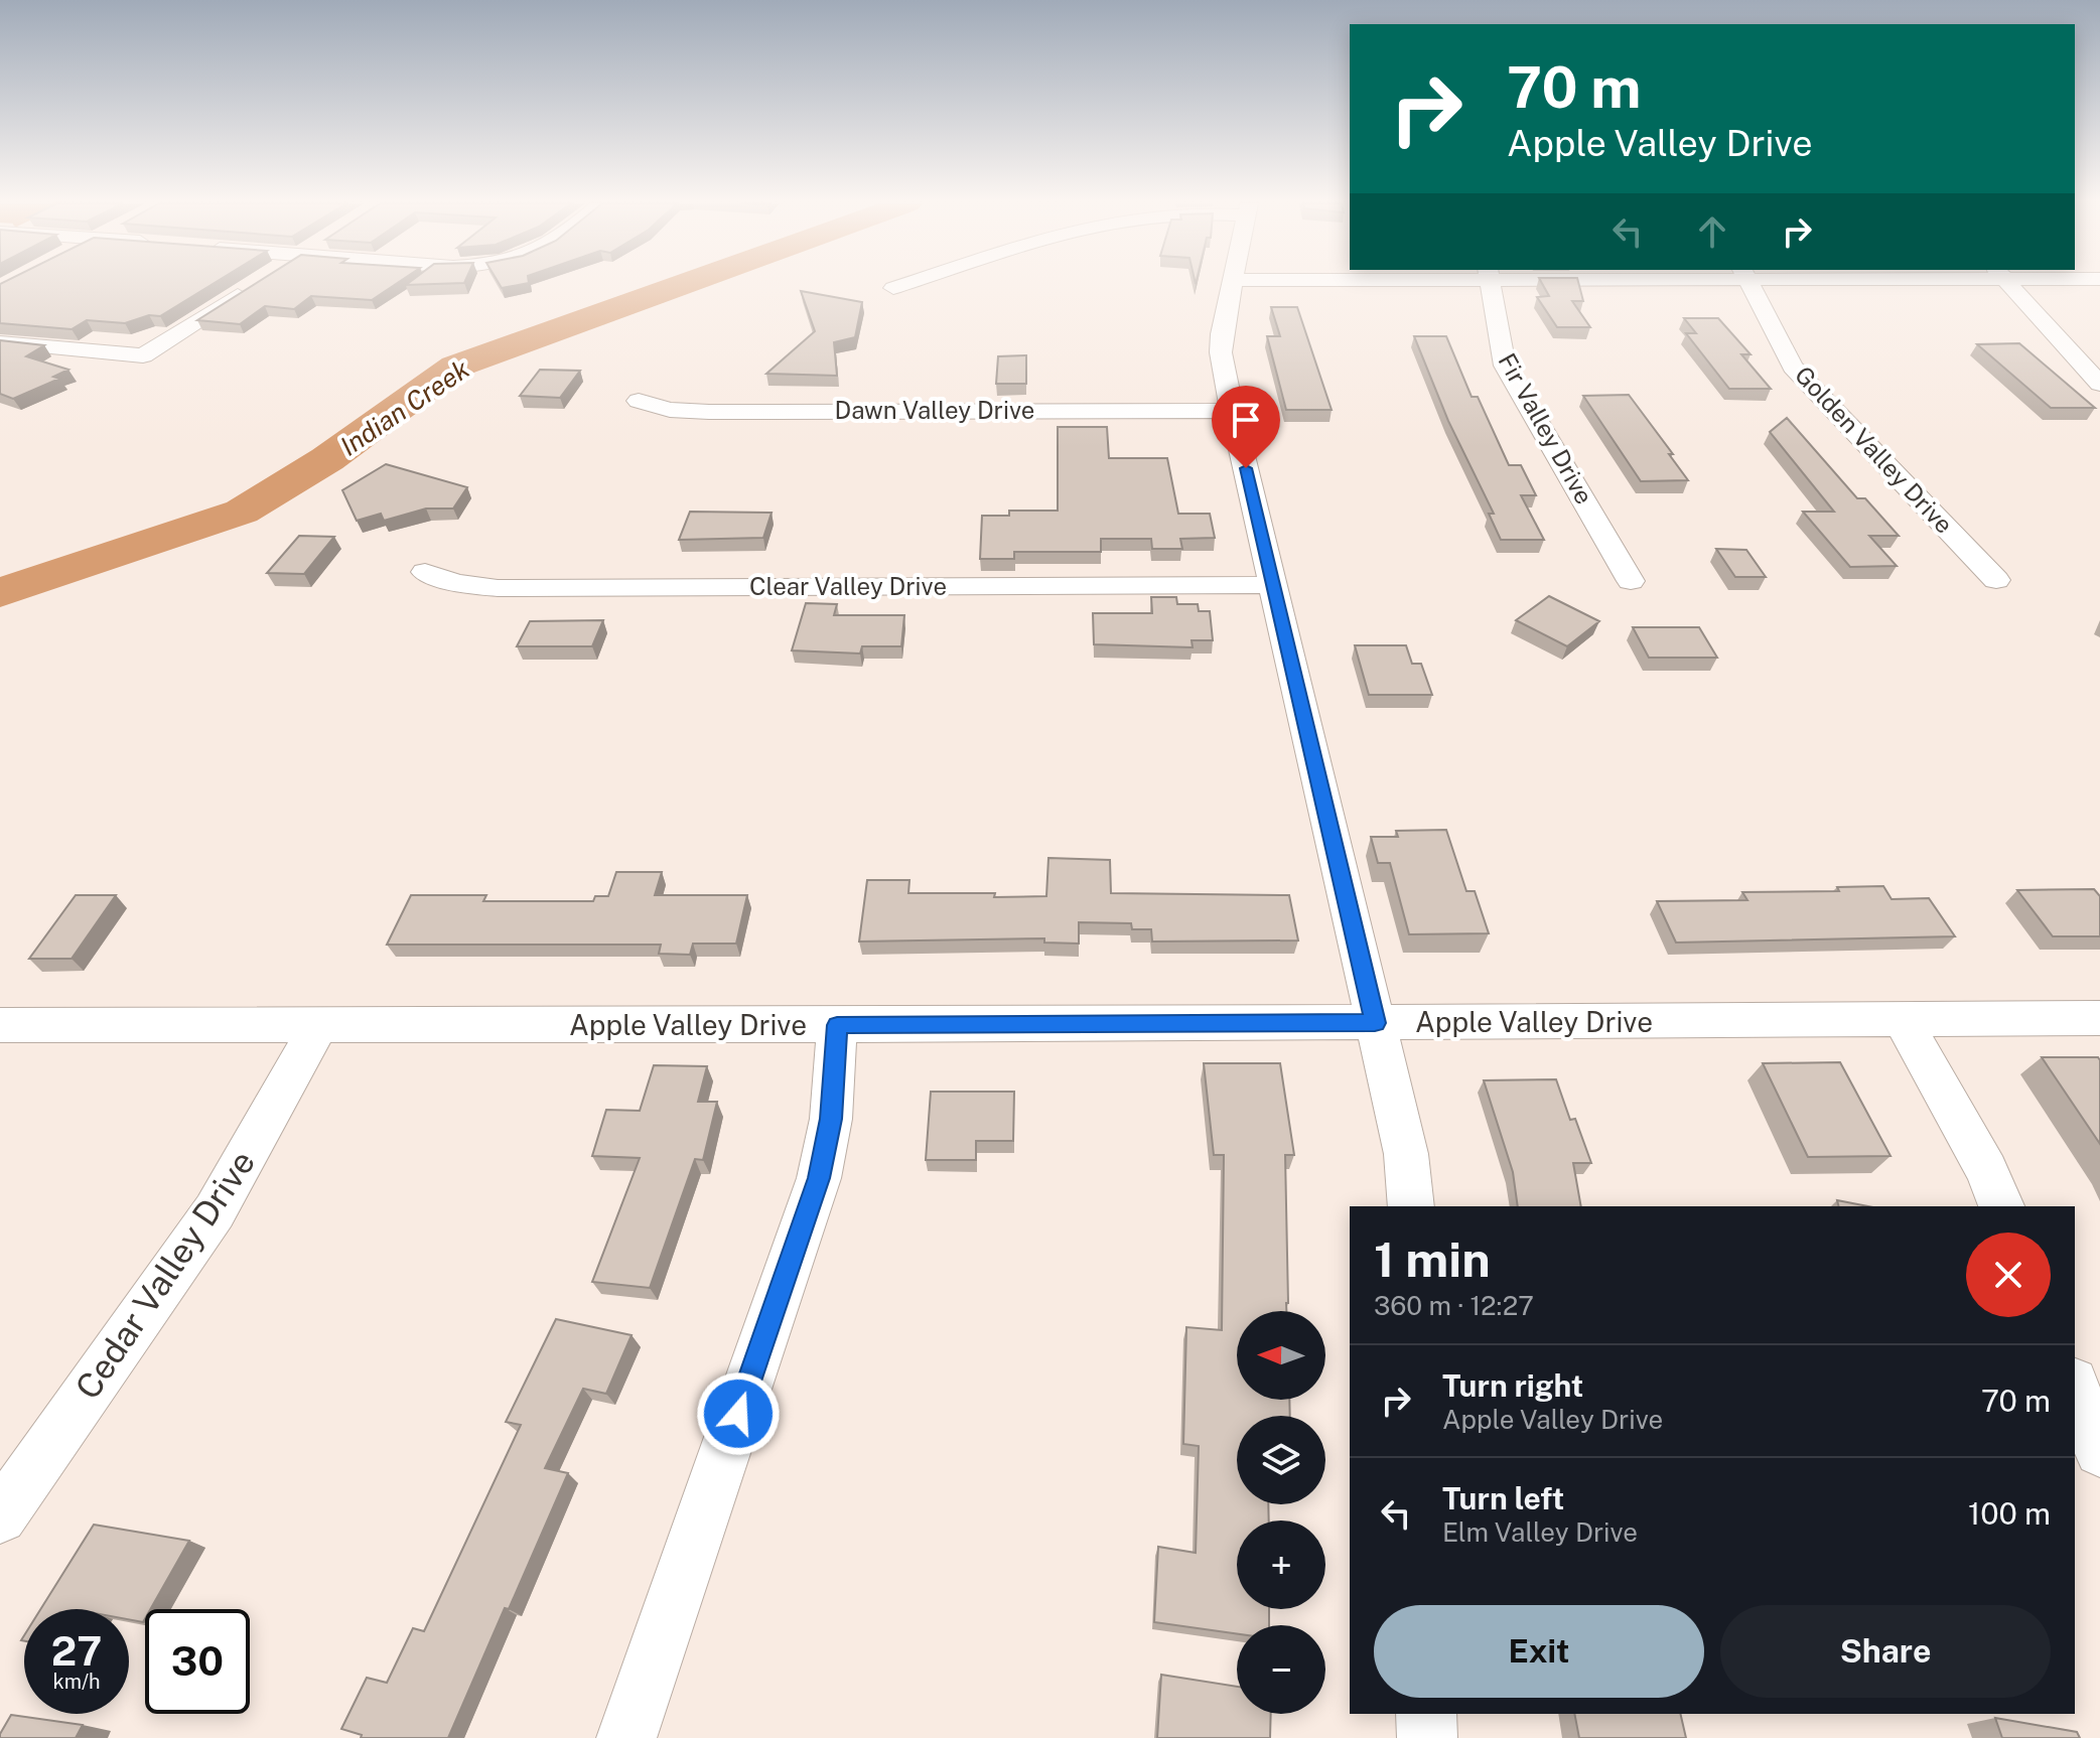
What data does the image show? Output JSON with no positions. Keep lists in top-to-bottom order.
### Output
{
  "streets": {
    "street": [
      "Dawn Valley Drive",
      "Fir Valley Drive",
      "Golden Valley Drive",
      "Clear Valley Drive",
      "Apple Valley Drive",
      "Cedar Valley Drive"
    ]
  },
  "crossings": [
    ["Apple Valley Drive", "Cedar Valley Drive"]
  ],
  "water": ["Indian Creek"],
  "north": "left",
  "page": {
    "turn": ["70 m", "Apple Valley Drive"],
    "heading": ["1 min", "360 m · 12:27"],
    "map_buttons": ["+", "−"],
    "list": [
      {
        "name": "Turn right",
        "note": "Apple Valley Drive",
        "value": "70 m"
      },
      {
        "name": "Turn left",
        "note": "Elm Valley Drive",
        "value": "100 m"
      }
    ],
    "buttons": ["Exit", "Share"],
    "speed": "27 km/h",
    "limit": "30"
  }
}
